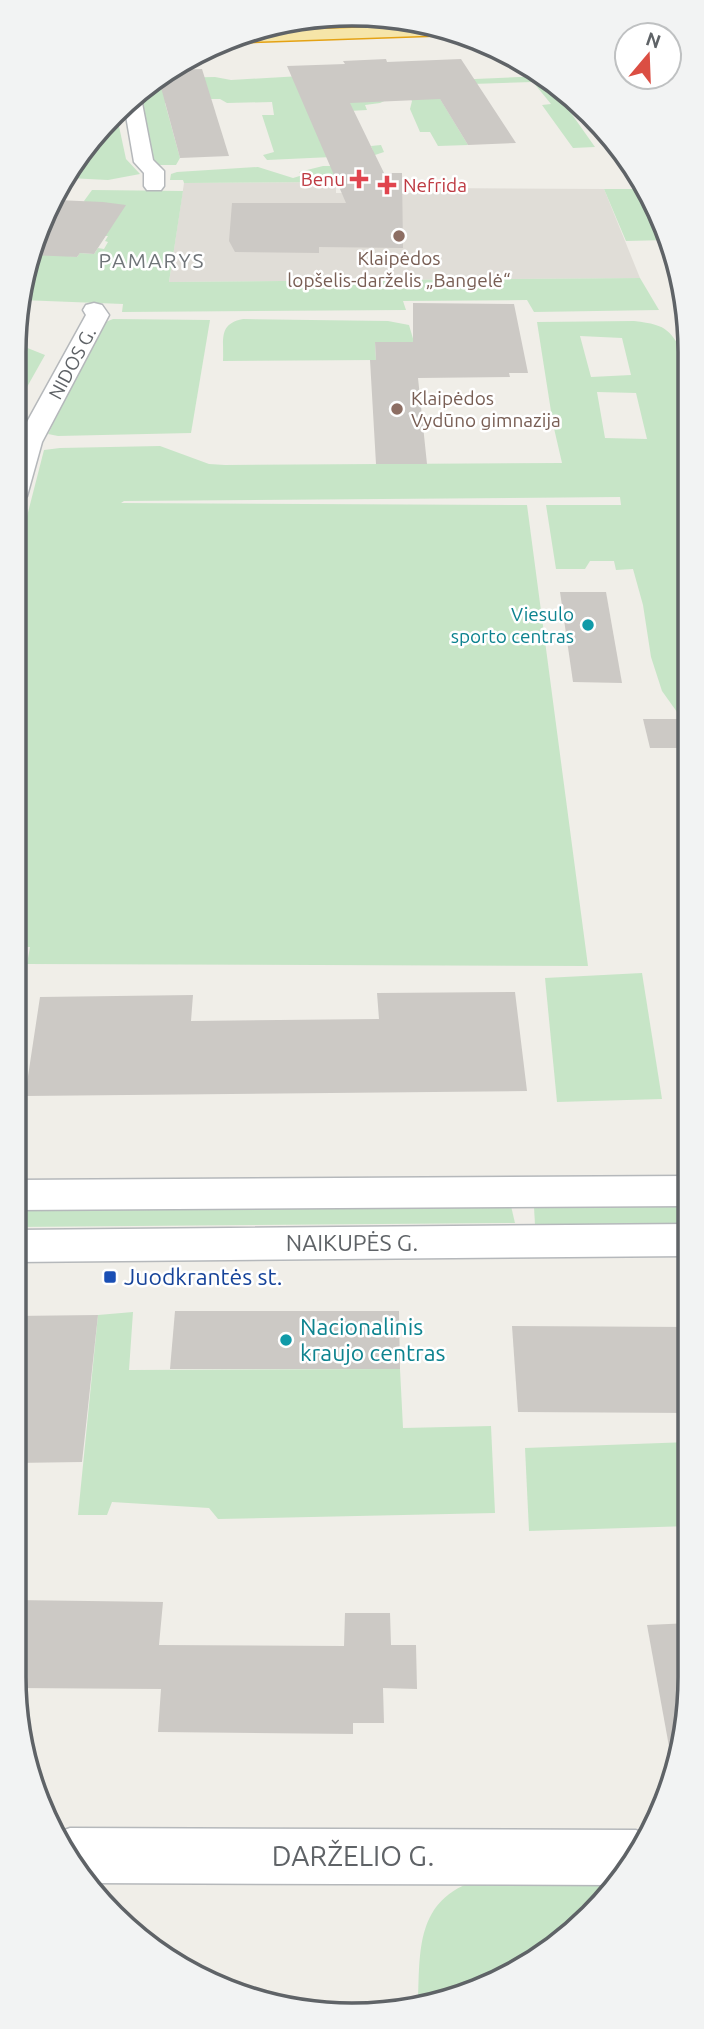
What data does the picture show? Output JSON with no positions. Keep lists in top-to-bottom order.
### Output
{
  "streets": {
    "street": ["NIDOS G.", "NAIKUPĖS G.", "DARŽELIO G."]
  },
  "districts": ["PAMARYS"],
  "places": {
    "health": ["Benu", "Nefrida"],
    "other": [
      "Klaipėdos lopšelis-darželis „Bangelė“",
      "Klaipėdos Vydūno gimnazija",
      "Viesulo sporto centras",
      "Nacionalinis kraujo centras"
    ],
    "transit": ["Juodkrantės st."]
  },
  "north": "top"
}
